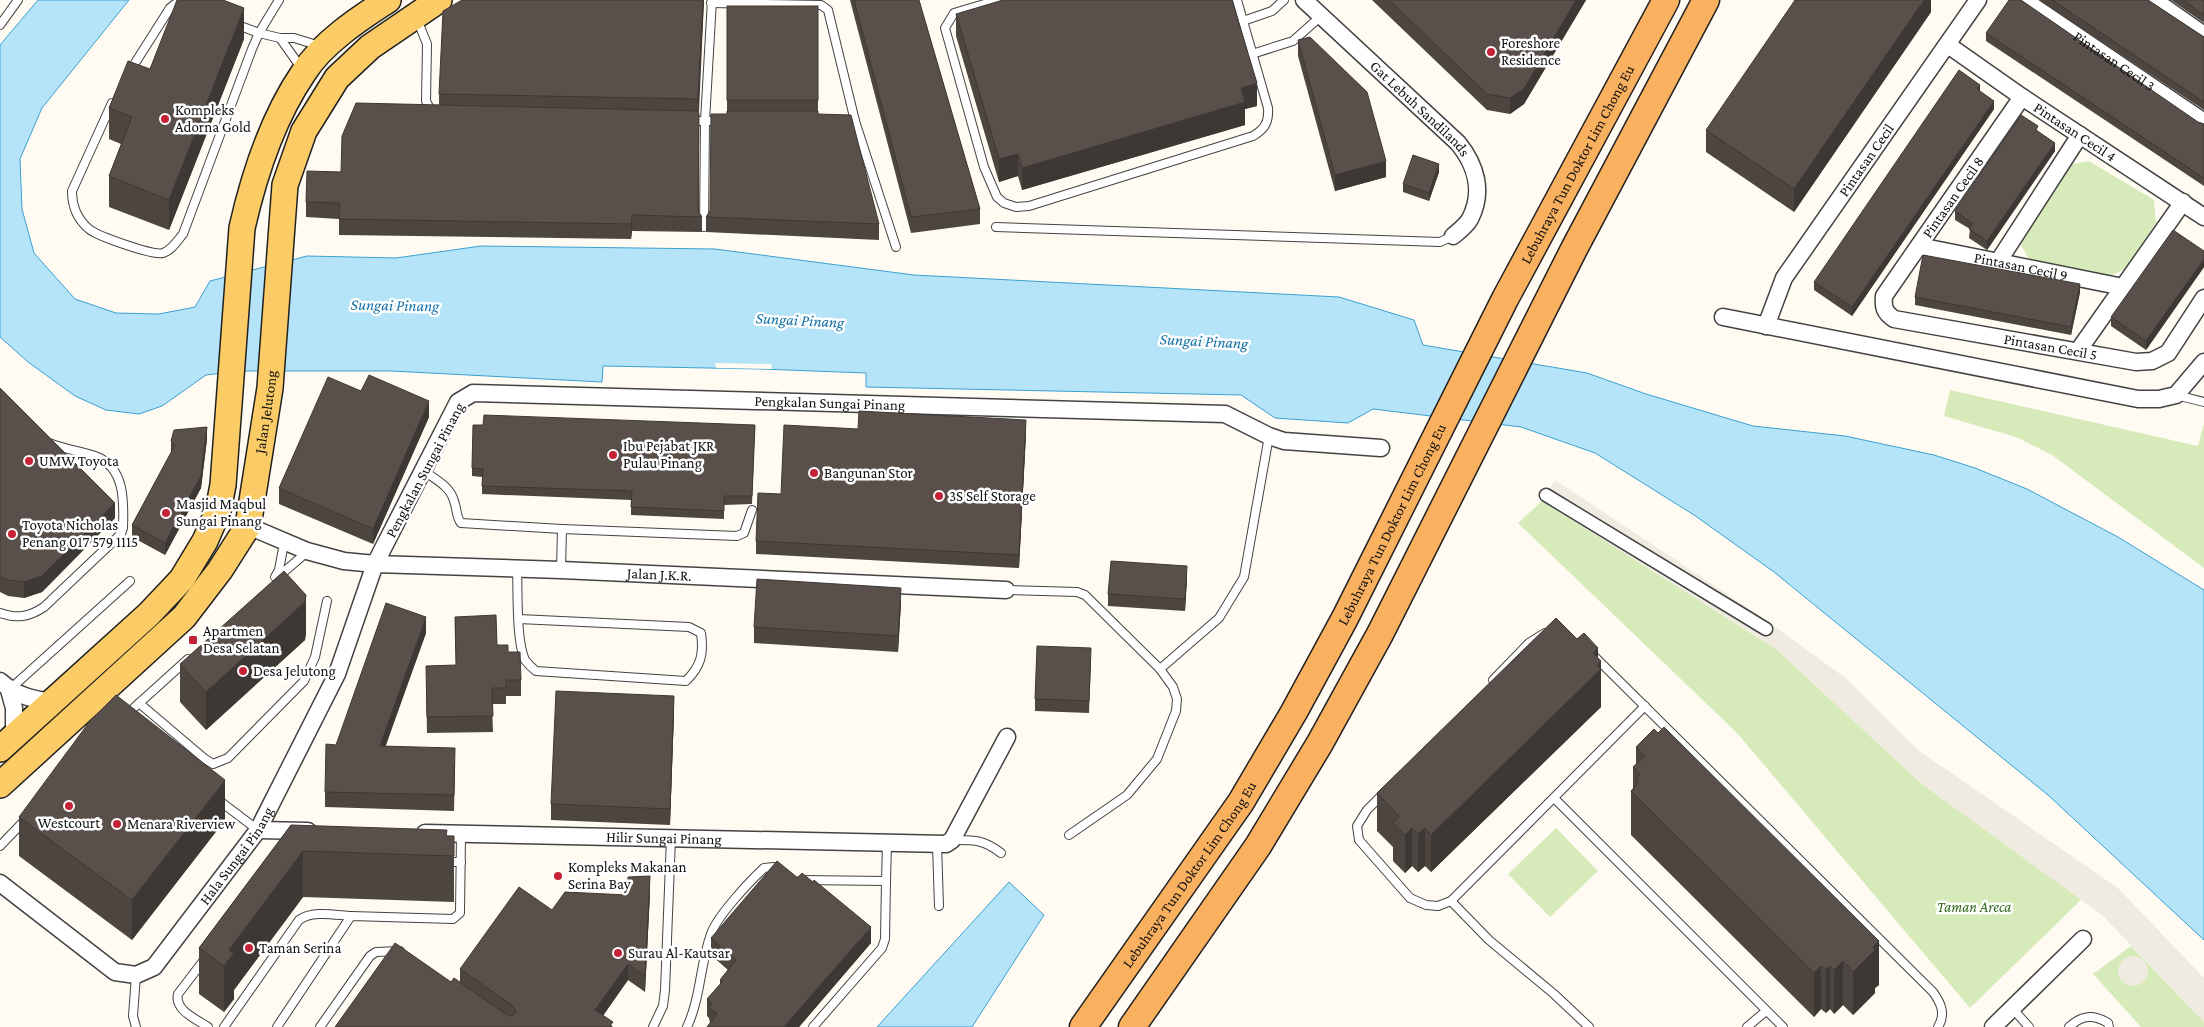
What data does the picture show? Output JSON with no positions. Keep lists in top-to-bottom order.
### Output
{
  "streets": {
    "highway": ["Lebuhraya Tun Doktor Lim Chong Eu"],
    "main road": ["Jalan Jelutong"],
    "street": [
      "Pintasan Cecil 3",
      "Gat Lebuh Sandilands",
      "Pintasan Cecil 4",
      "Pintasan Cecil",
      "Pintasan Cecil 8",
      "Pintasan Cecil 9",
      "Pintasan Cecil 5",
      "Pengkalan Sungai Pinang",
      "Jalan J.K.R.",
      "Hilir Sungai Pinang",
      "Hala Sungai Pinang"
    ]
  },
  "crossings": [
    ["Pintasan Cecil 4", "Pintasan Cecil"],
    ["Pintasan Cecil 4", "Pintasan Cecil 8"],
    ["Pintasan Cecil 8", "Pintasan Cecil 9"],
    ["Pintasan Cecil 8", "Pintasan Cecil 5"],
    ["Pengkalan Sungai Pinang", "Jalan J.K.R."],
    ["Pengkalan Sungai Pinang", "Hala Sungai Pinang"],
    ["Jalan Jelutong", "Jalan J.K.R."],
    ["Jalan J.K.R.", "Hala Sungai Pinang"]
  ],
  "water": ["Sungai Pinang"],
  "parks": ["Taman Areca"],
  "places": {
    "other": [
      "Foreshore Residence",
      "Kompleks Adorna Gold",
      "Ibu Pejabat JKR Pulau Pinang",
      "UMW Toyota",
      "Bangunan Stor",
      "3S Self Storage",
      "Masjid Maqbul Sungai Pinang",
      "Toyota Nicholas Penang 017 579 1115",
      "Desa Jelutong",
      "Westcourt",
      "Menara Riverview",
      "Kompleks Makanan Serina Bay",
      "Taman Serina",
      "Surau Al-Kautsar"
    ],
    "transit": ["Apartmen Desa Selatan"]
  }
}
